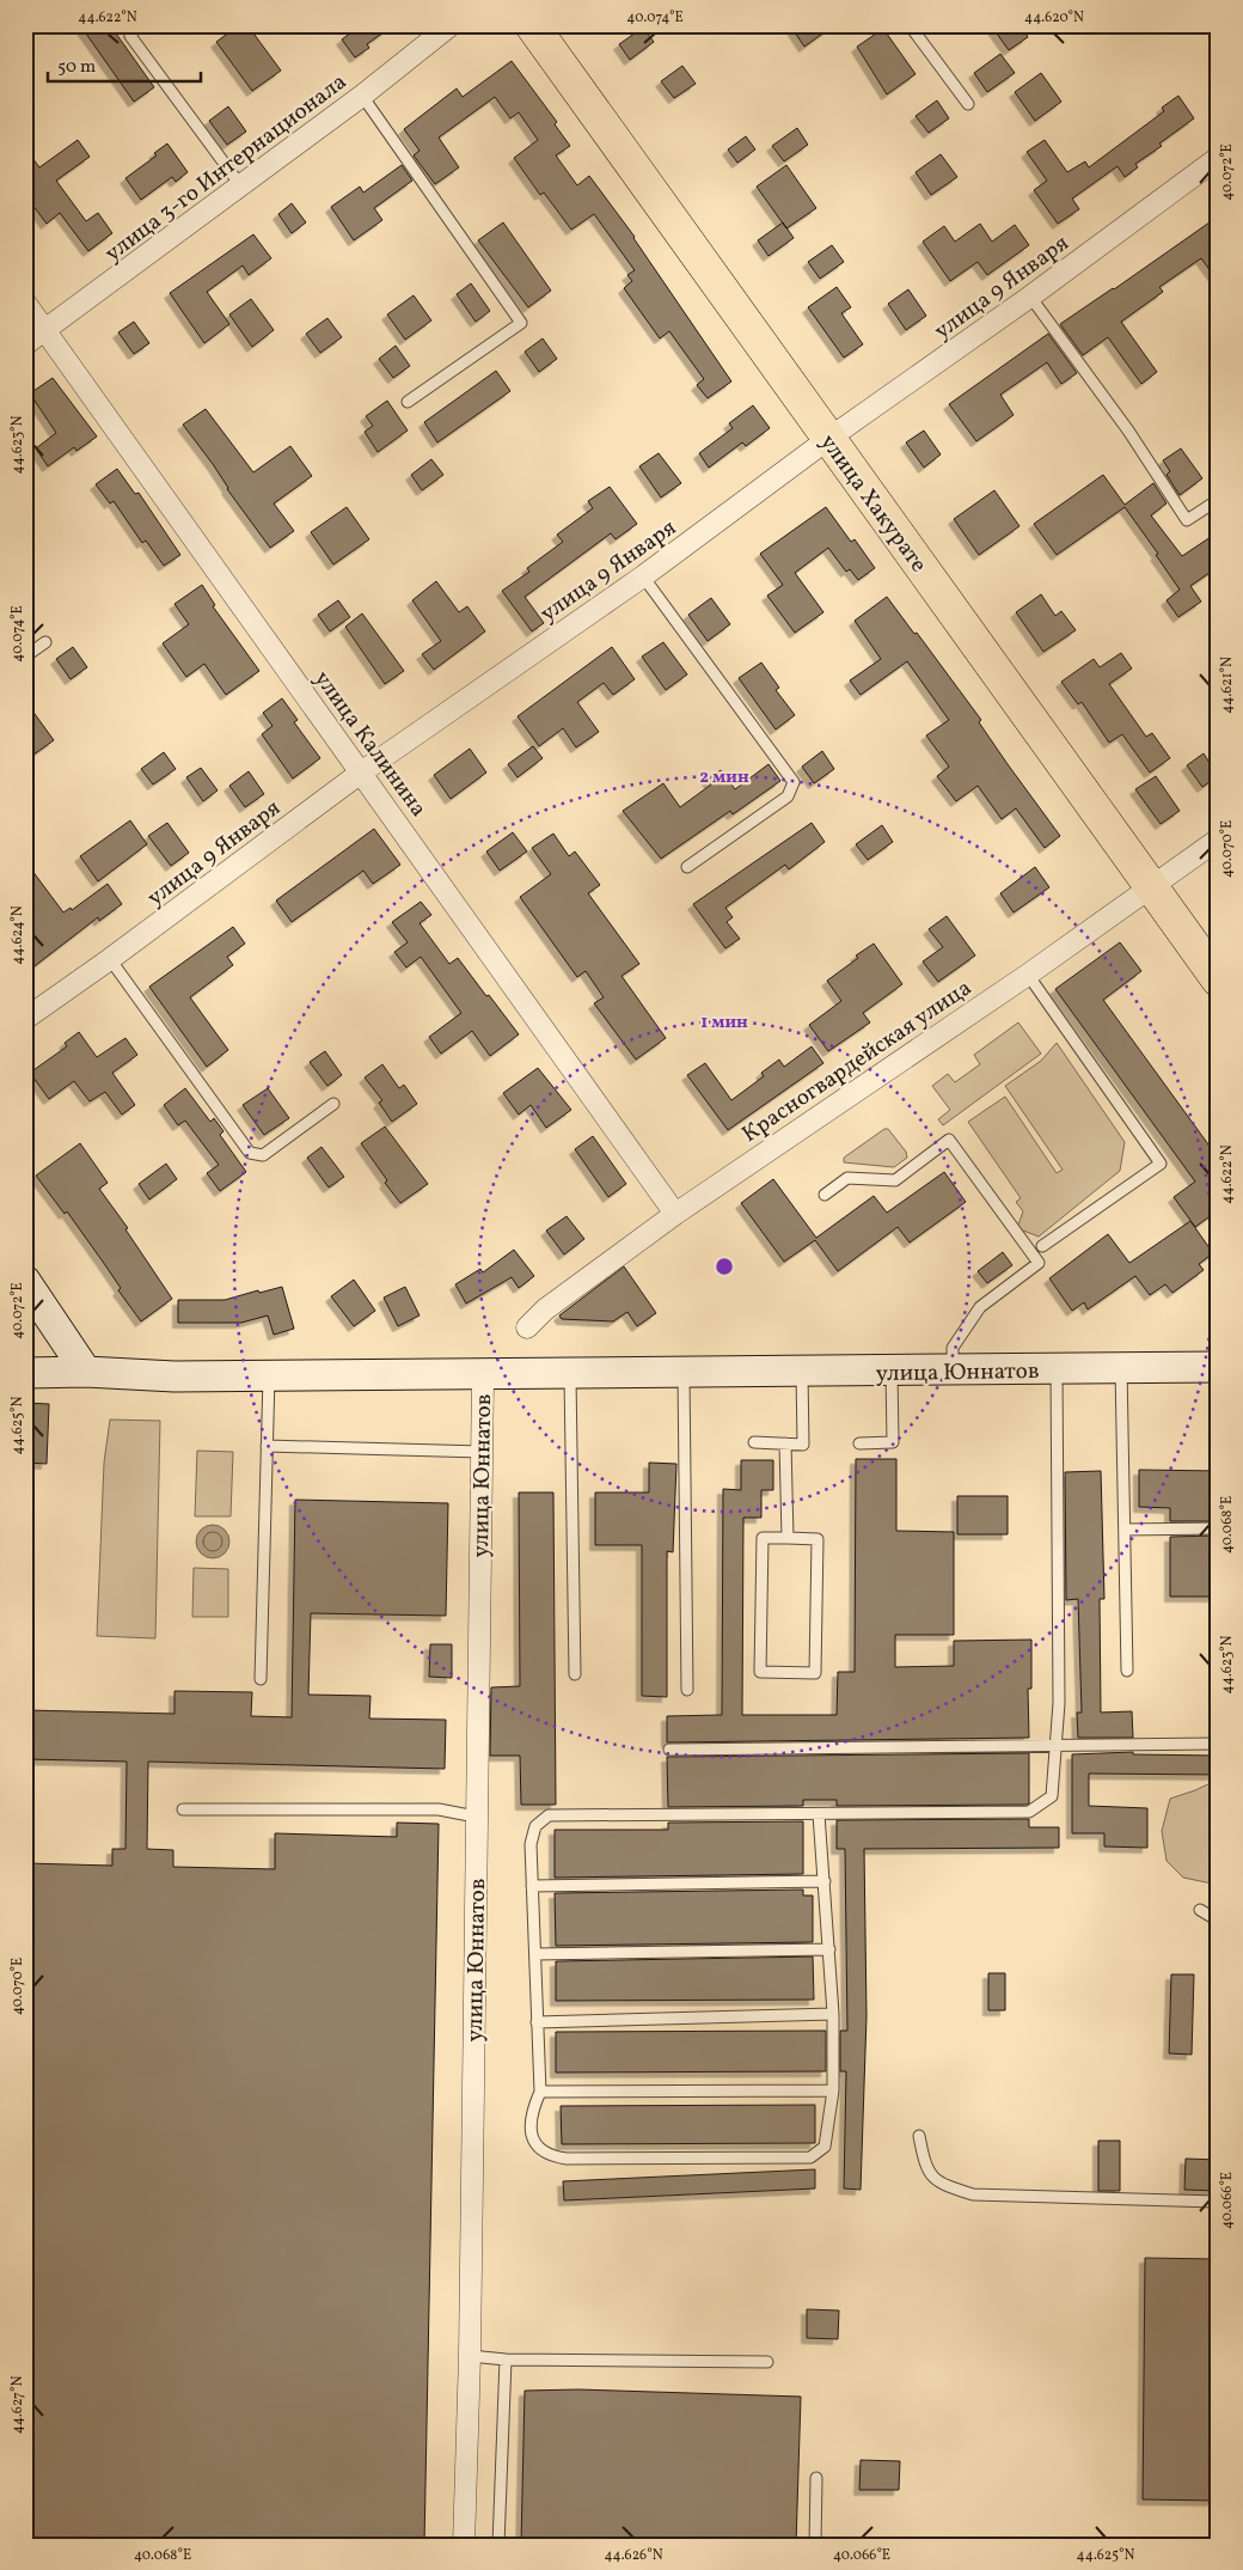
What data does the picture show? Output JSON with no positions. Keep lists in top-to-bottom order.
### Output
{
  "streets": {
    "main road": ["улица Хакурате", "улица Юннатов"],
    "street": [
      "улица 3-го Интернационала",
      "улица 9 Января",
      "улица Калинина",
      "Красногвардейская улица"
    ]
  },
  "crossings": [
    ["улица 3-го Интернационала", "улица Калинина"],
    ["улица 9 Января", "улица Хакурате"],
    ["улица 9 Января", "улица Калинина"],
    ["улица Хакурате", "Красногвардейская улица"],
    ["улица Калинина", "Красногвардейская улица"]
  ],
  "scale_bar": "50 m",
  "coordinates": [
    "44.622°N",
    "40.074°E",
    "44.620°N",
    "40.072°E",
    "44.623°N",
    "44.621°N",
    "40.070°E",
    "44.624°N",
    "44.625°N",
    "40.068°E",
    "40.066°E",
    "44.627°N",
    "44.626°N"
  ],
  "rings": ["2 мин", "1 мин"]
}
